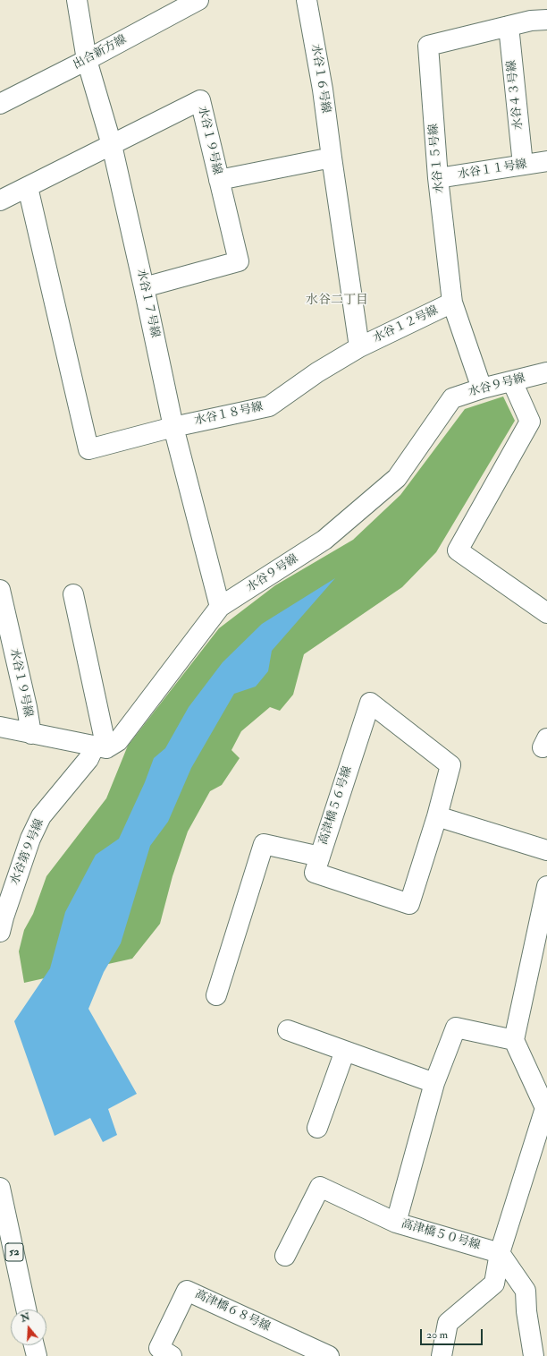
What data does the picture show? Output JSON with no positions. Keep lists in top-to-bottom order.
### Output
{
  "streets": {
    "street": [
      "出合新方線",
      "水谷１６号線",
      "水谷４３号線",
      "水谷１９号線",
      "水谷１５号線",
      "水谷１１号線",
      "水谷１７号線",
      "水谷１２号線",
      "水谷９号線",
      "水谷１８号線",
      "高津橋５６号線",
      "水谷第９号線",
      "高津橋５０号線",
      "52",
      "高津橋６８号線"
    ]
  },
  "crossings": [
    ["出合新方線", "水谷１７号線"],
    ["水谷４３号線", "水谷１５号線"],
    ["水谷４３号線", "水谷１１号線"],
    ["水谷１９号線", "水谷１７号線"],
    ["水谷１９号線", "水谷１８号線"],
    ["水谷１５号線", "水谷１１号線"],
    ["水谷１５号線", "水谷１２号線"],
    ["水谷１５号線", "水谷９号線"],
    ["水谷１７号線", "水谷９号線"],
    ["水谷１７号線", "水谷１８号線"],
    ["水谷１２号線", "水谷１８号線"],
    ["水谷９号線", "水谷第９号線"]
  ],
  "districts": ["水谷二丁目"],
  "scale_bar": "20 m",
  "north": "top"
}
